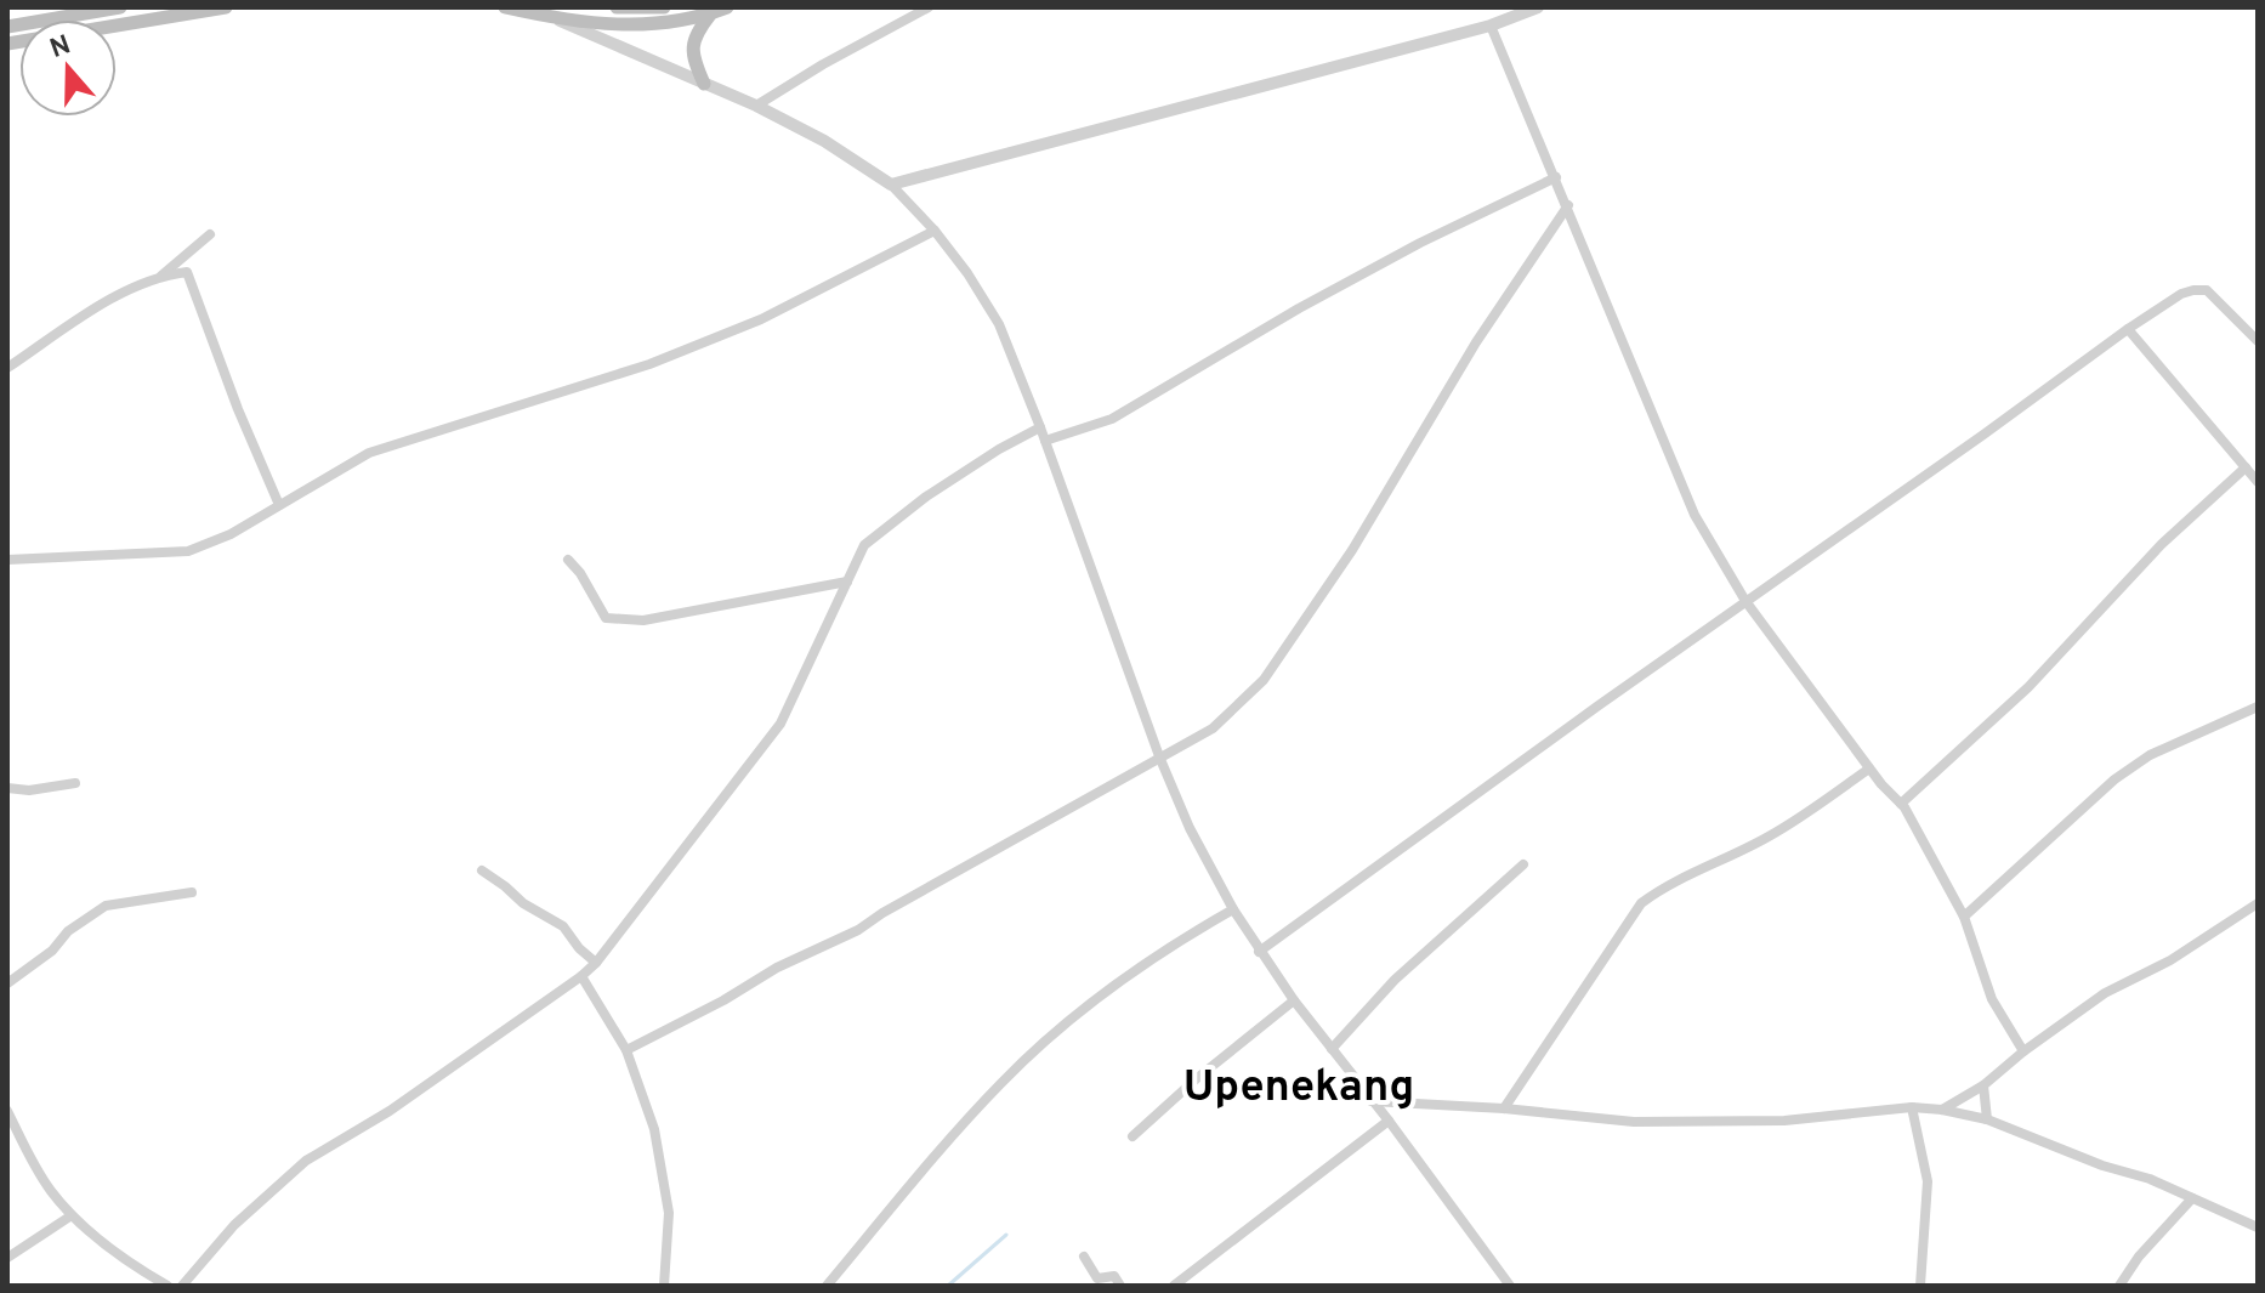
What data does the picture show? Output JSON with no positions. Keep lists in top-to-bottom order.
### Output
{
  "districts": ["Upenekang"],
  "north": "top"
}
